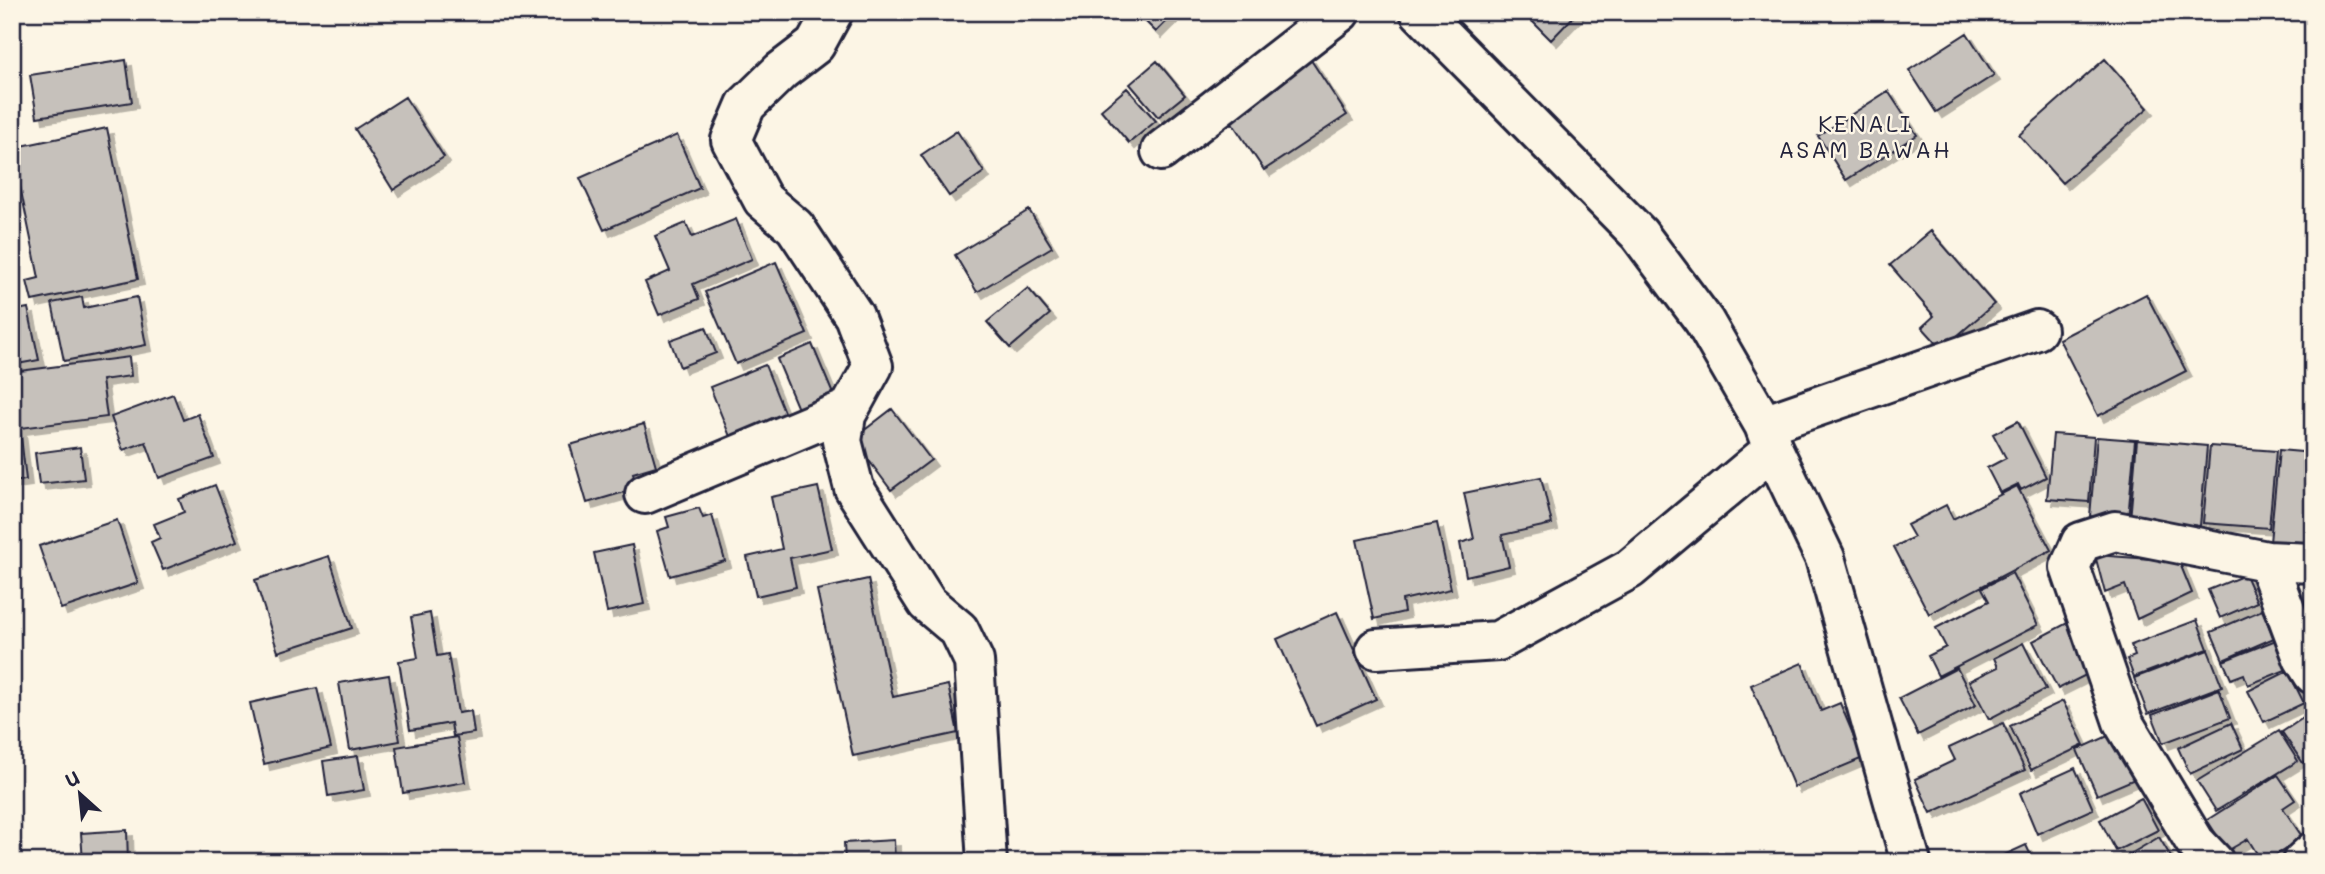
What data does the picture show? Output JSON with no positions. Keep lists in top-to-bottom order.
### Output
{
  "districts": ["KENALI ASAM BAWAH"],
  "north": "top left"
}
